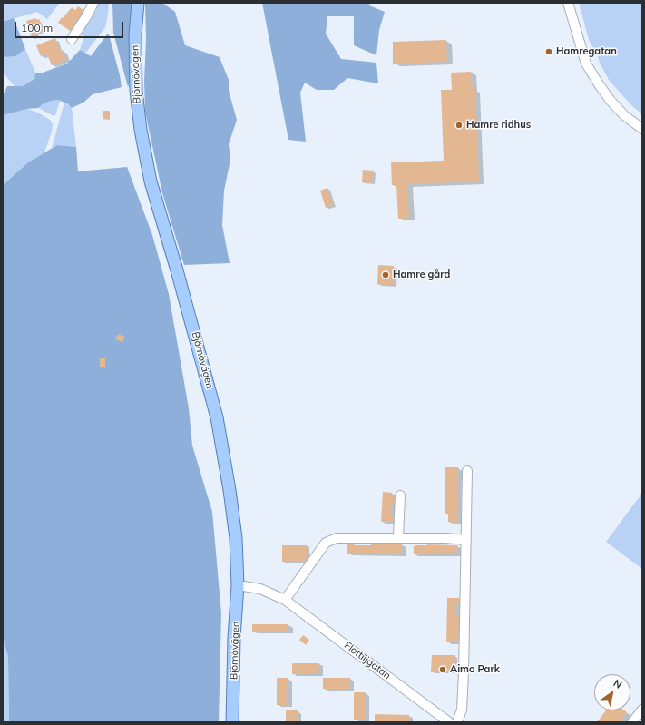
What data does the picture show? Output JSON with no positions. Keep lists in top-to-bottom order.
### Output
{
  "streets": {
    "main road": ["Björnövägen"],
    "street": ["Flottiljgatan"]
  },
  "crossings": [
    ["Björnövägen", "Flottiljgatan"]
  ],
  "places": [
    "Hamregatan",
    "Hamre ridhus",
    "Hamre gård",
    "Aimo Park"
  ],
  "scale_bar": "100 m",
  "north": "top right"
}
